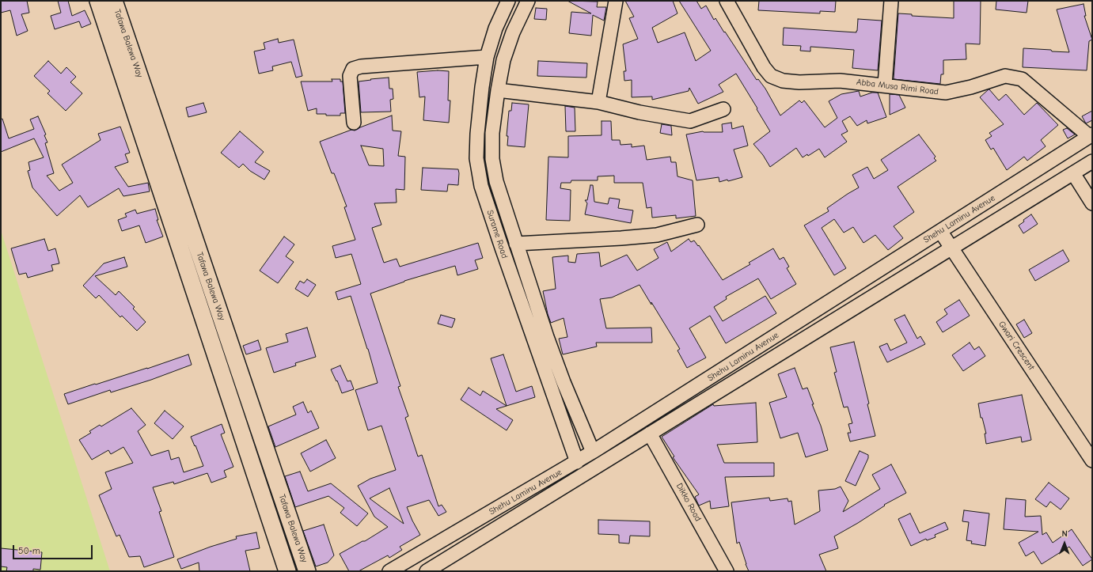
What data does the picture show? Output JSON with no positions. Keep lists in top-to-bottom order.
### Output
{
  "streets": {
    "main road": ["Tafawa Balewa Way"],
    "street": [
      "Abba Musa Rimi Road",
      "Shehu Laminu Avenue",
      "Surame Road",
      "Gwari Crescent",
      "Dikko Road"
    ]
  },
  "crossings": [
    ["Abba Musa Rimi Road", "Shehu Laminu Avenue"],
    ["Shehu Laminu Avenue", "Surame Road"],
    ["Shehu Laminu Avenue", "Gwari Crescent"],
    ["Shehu Laminu Avenue", "Dikko Road"]
  ],
  "scale_bar": "50 m",
  "north": "top"
}
